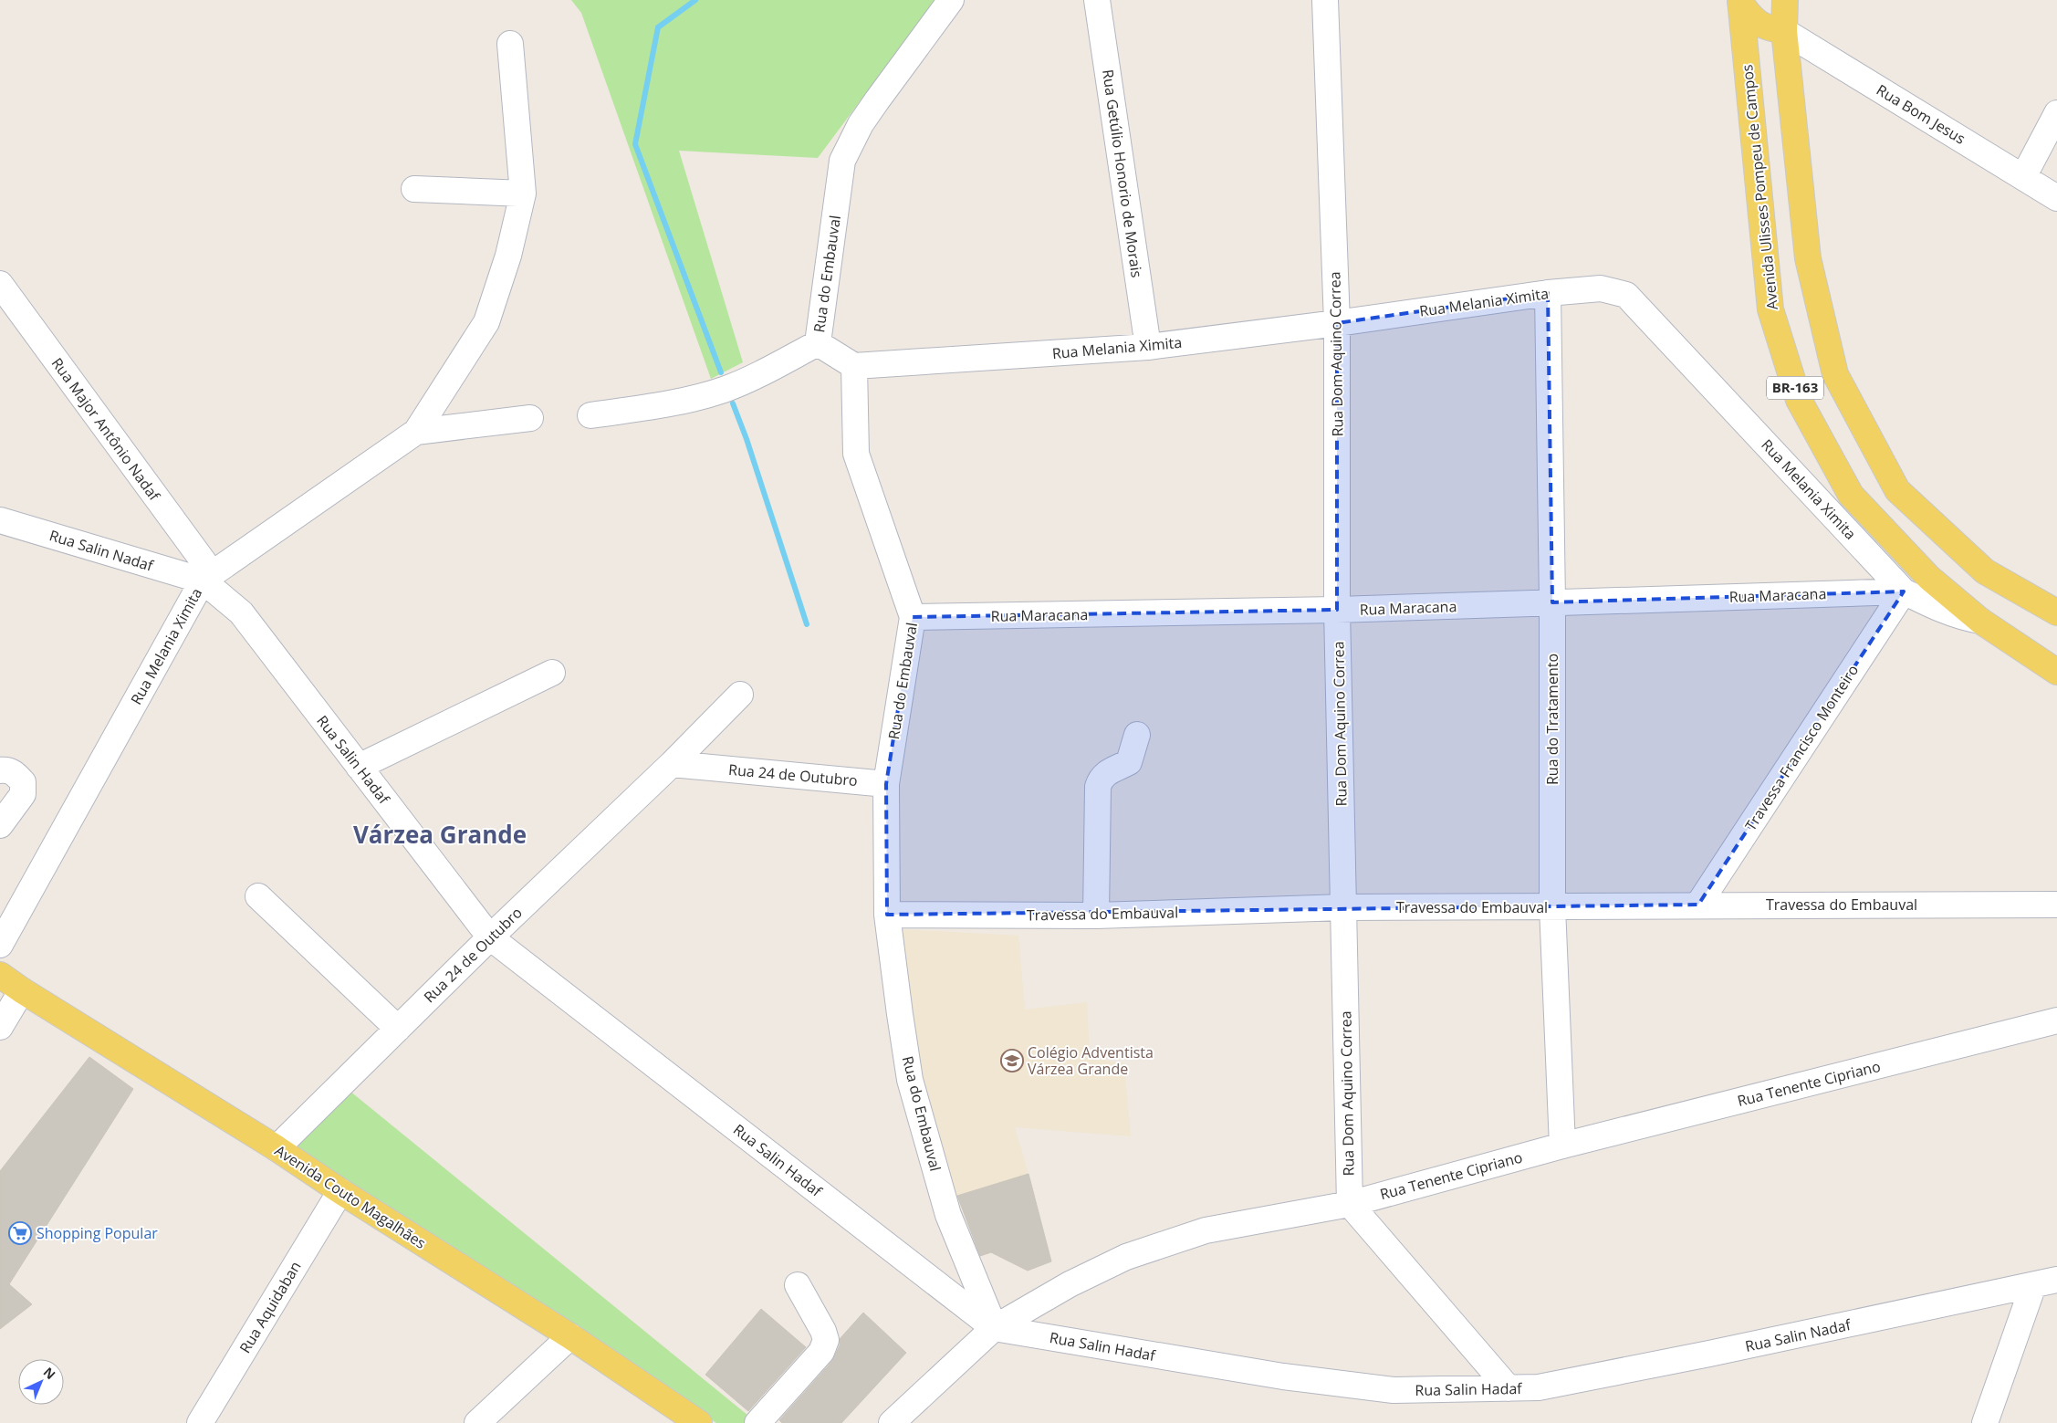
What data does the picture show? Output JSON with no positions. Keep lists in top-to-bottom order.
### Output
{
  "streets": {
    "main road": ["Avenida Ulisses Pompeu de Campos", "BR-163", "Avenida Couto Magalhães"],
    "street": [
      "Rua Bom Jesus",
      "Rua Getúlio Honorio de Morais",
      "Rua do Embauval",
      "Rua Melania Ximita",
      "Rua Dom Aquino Correa",
      "Rua Major Antônio Nadaf",
      "Rua Salin Nadaf",
      "Rua Maracana",
      "Rua do Tratamento",
      "Travessa Francisco Monteiro",
      "Rua Salin Hadaf",
      "Rua 24 de Outubro",
      "Travessa do Embauval",
      "Rua Tenente Cipriano",
      "Rua Aquidaban"
    ]
  },
  "crossings": [
    ["Rua Bom Jesus", "BR-163"],
    ["Rua Getúlio Honorio de Morais", "Rua Melania Ximita"],
    ["Avenida Ulisses Pompeu de Campos", "Rua Melania Ximita"],
    ["Rua do Embauval", "Rua Melania Ximita"],
    ["Rua do Embauval", "Rua Maracana"],
    ["Rua do Embauval", "Rua Salin Hadaf"],
    ["Rua do Embauval", "Rua 24 de Outubro"],
    ["Rua do Embauval", "Travessa do Embauval"],
    ["Rua do Embauval", "Rua Tenente Cipriano"],
    ["Rua Melania Ximita", "Rua Dom Aquino Correa"],
    ["Rua Melania Ximita", "Rua Major Antônio Nadaf"],
    ["Rua Melania Ximita", "Rua Salin Nadaf"],
    ["Rua Melania Ximita", "Rua Maracana"],
    ["Rua Melania Ximita", "Rua do Tratamento"],
    ["Rua Melania Ximita", "Travessa Francisco Monteiro"],
    ["Rua Melania Ximita", "Rua Salin Hadaf"],
    ["Rua Dom Aquino Correa", "Rua Maracana"],
    ["Rua Dom Aquino Correa", "Travessa do Embauval"],
    ["Rua Dom Aquino Correa", "Rua Tenente Cipriano"],
    ["Rua Major Antônio Nadaf", "Rua Salin Nadaf"],
    ["Rua Major Antônio Nadaf", "Rua Salin Hadaf"],
    ["Rua Salin Nadaf", "Rua Salin Hadaf"],
    ["Rua Maracana", "Rua do Tratamento"],
    ["Rua Maracana", "Travessa Francisco Monteiro"],
    ["Rua do Tratamento", "Travessa do Embauval"],
    ["Rua do Tratamento", "Rua Tenente Cipriano"],
    ["Travessa Francisco Monteiro", "Travessa do Embauval"],
    ["Rua Salin Hadaf", "Rua 24 de Outubro"],
    ["Rua Salin Hadaf", "Rua Tenente Cipriano"],
    ["Rua 24 de Outubro", "Avenida Couto Magalhães"],
    ["Avenida Couto Magalhães", "Rua Aquidaban"]
  ],
  "districts": ["Várzea Grande"],
  "places": {
    "school or university": ["Colégio Adventista Várzea Grande"],
    "supermarket": ["Shopping Popular"]
  },
  "north": "top right"
}
